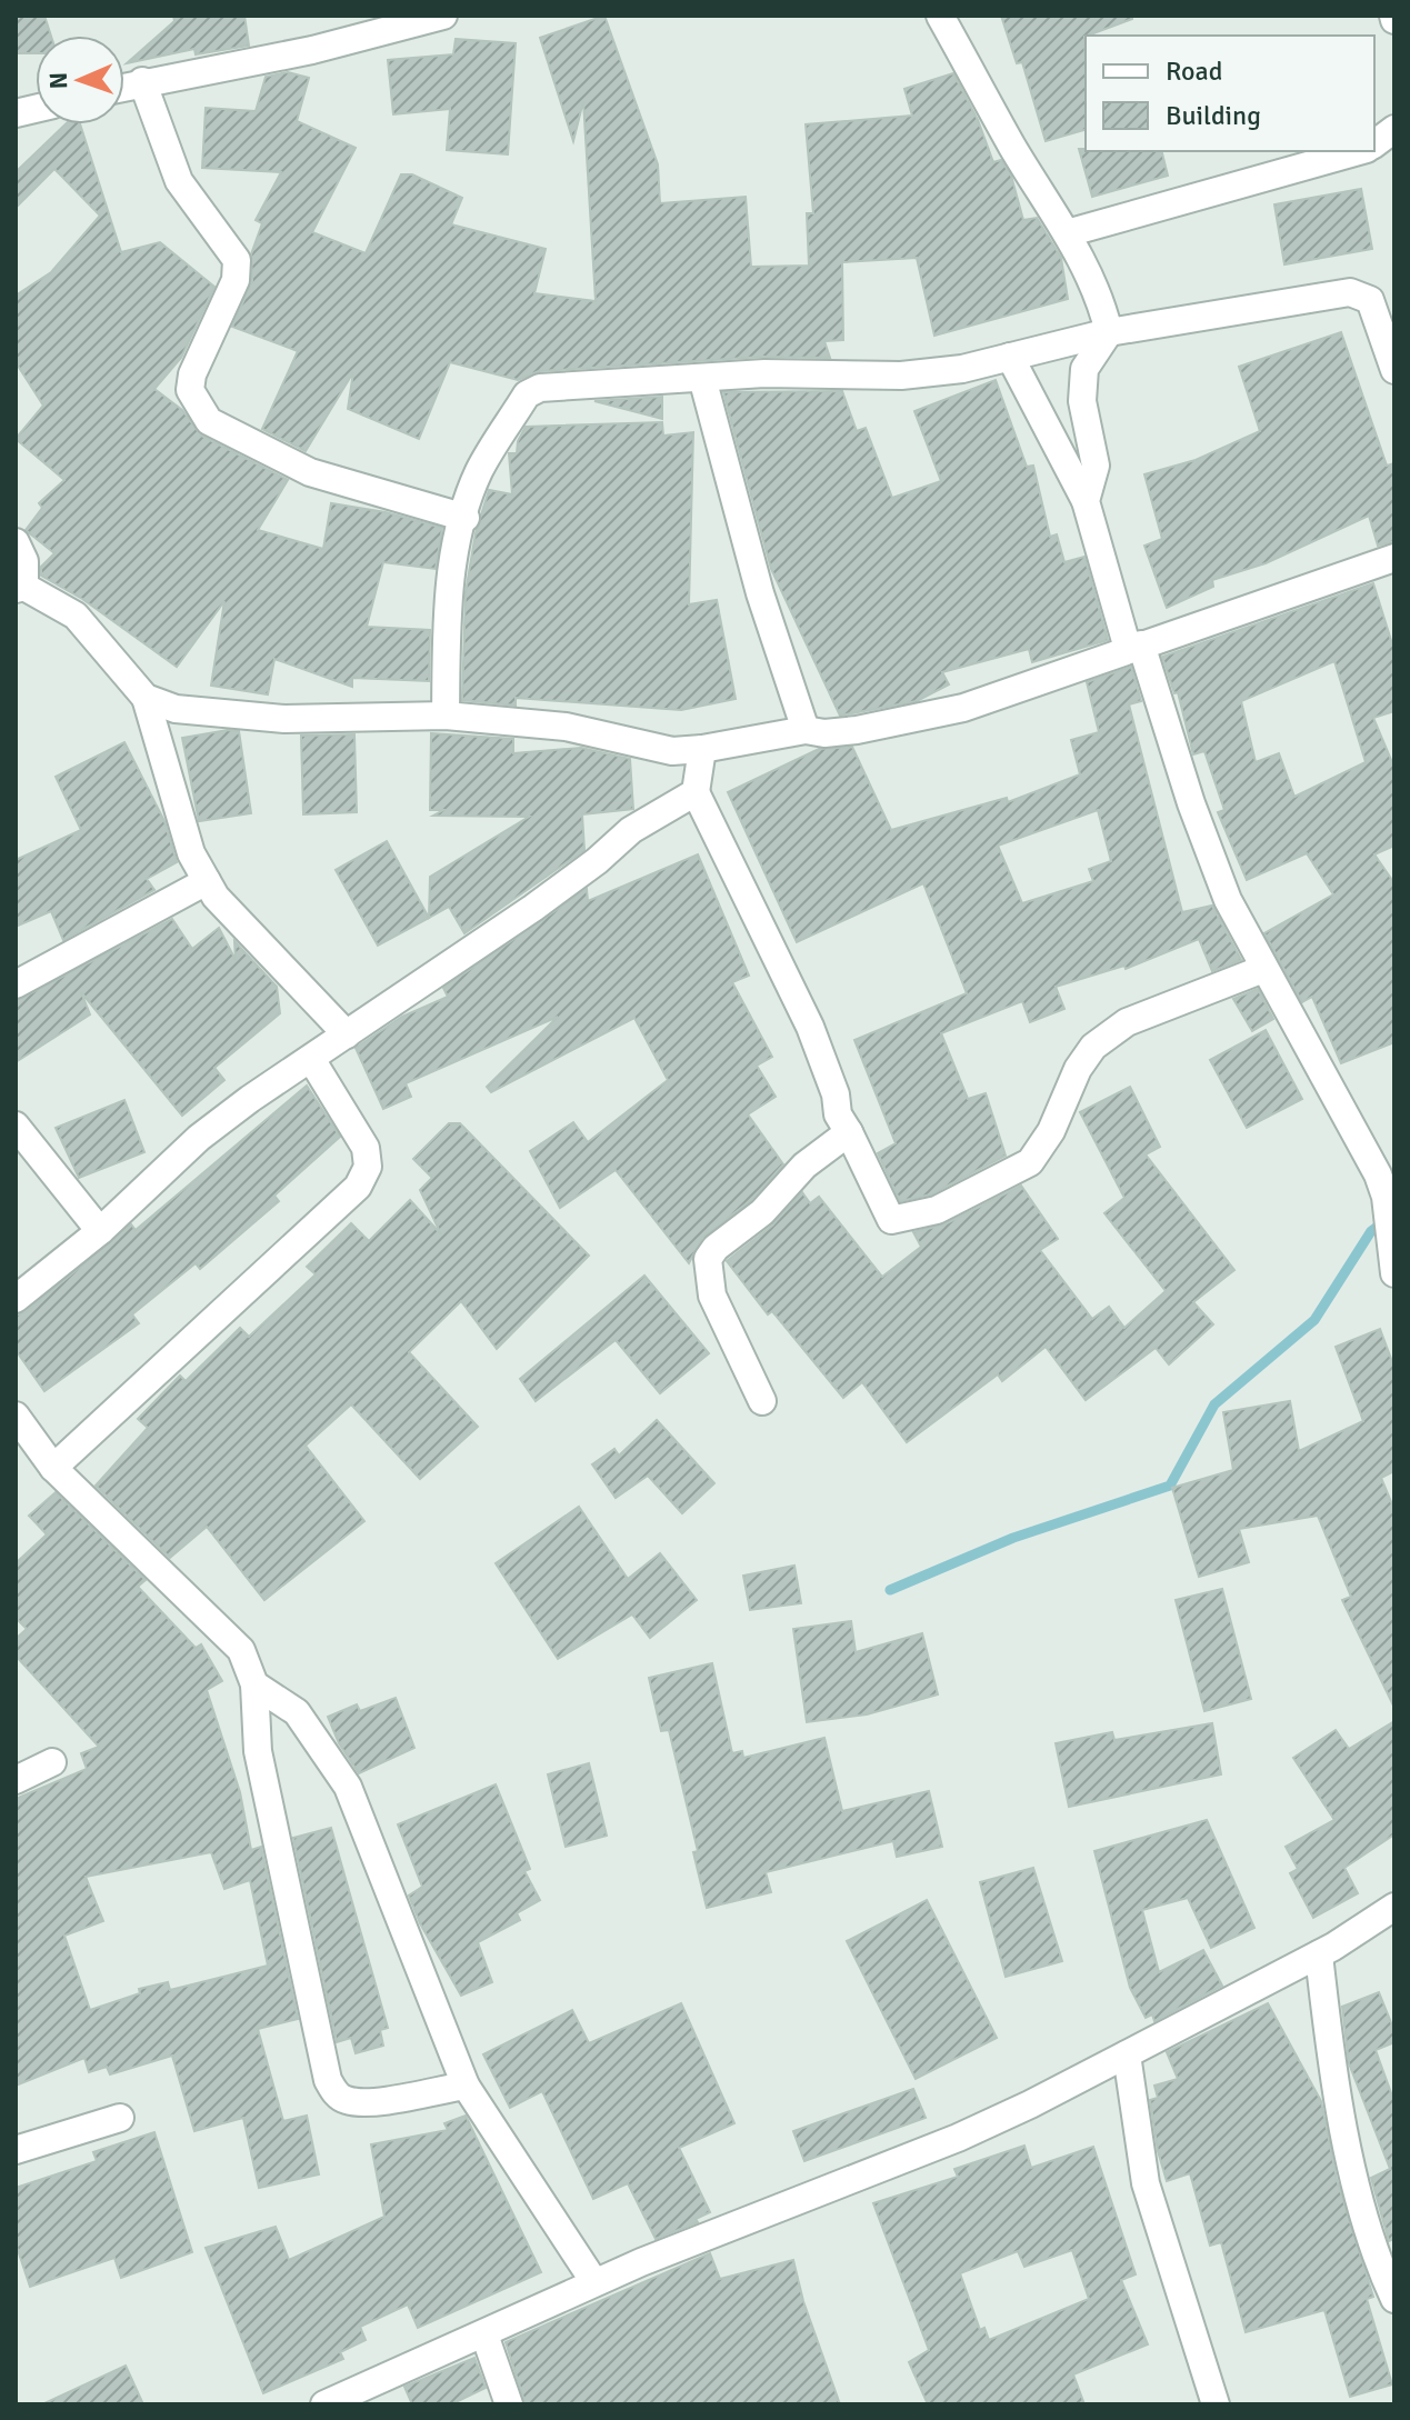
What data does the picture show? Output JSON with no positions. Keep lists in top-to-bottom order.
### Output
{
  "legend": ["Road", "Building"],
  "north": "left"
}
